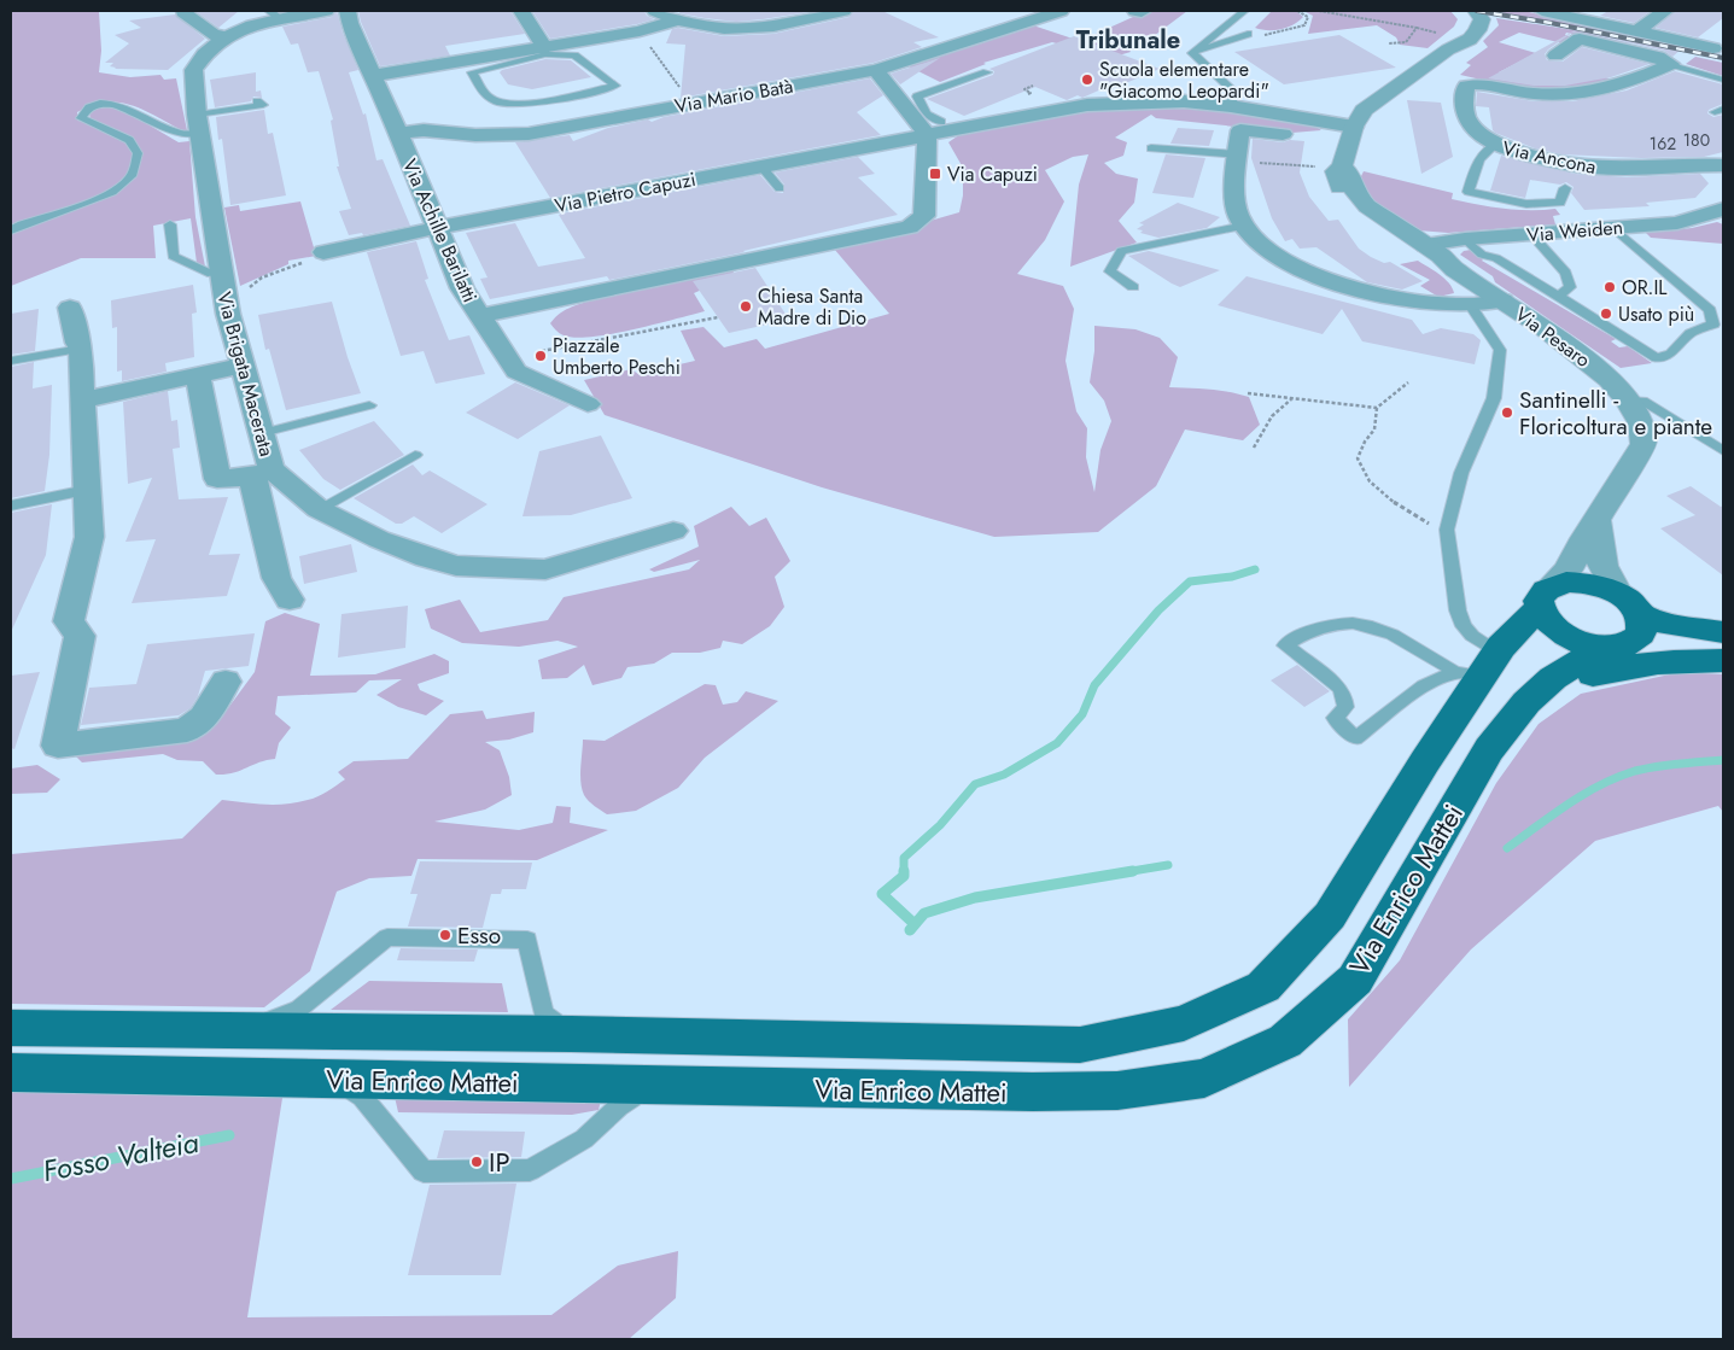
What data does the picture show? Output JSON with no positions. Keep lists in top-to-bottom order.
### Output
{
  "streets": {
    "main road": ["Via Enrico Mattei"],
    "street": [
      "Via Mario Batà",
      "Via Ancona",
      "Via Pietro Capuzi",
      "Via Achille Barilatti",
      "Via Weiden",
      "Via Pesaro",
      "Via Brigata Macerata"
    ]
  },
  "crossings": [
    ["Via Mario Batà", "Via Achille Barilatti"],
    ["Via Pietro Capuzi", "Via Achille Barilatti"],
    ["Via Pietro Capuzi", "Via Pesaro"],
    ["Via Weiden", "Via Pesaro"],
    ["Via Pesaro", "Via Enrico Mattei"]
  ],
  "districts": ["Tribunale"],
  "water": ["Fosso Valteia"],
  "places": {
    "other": [
      "Scuola elementare \"Giacomo Leopardi\"",
      "OR.IL",
      "Chiesa Santa Madre di Dio",
      "Usato più",
      "Piazzale Umberto Peschi",
      "Santinelli - Floricoltura e piante",
      "Esso",
      "IP"
    ],
    "transit": ["Via Capuzi"]
  },
  "house_numbers": ["180", "162"]
}
